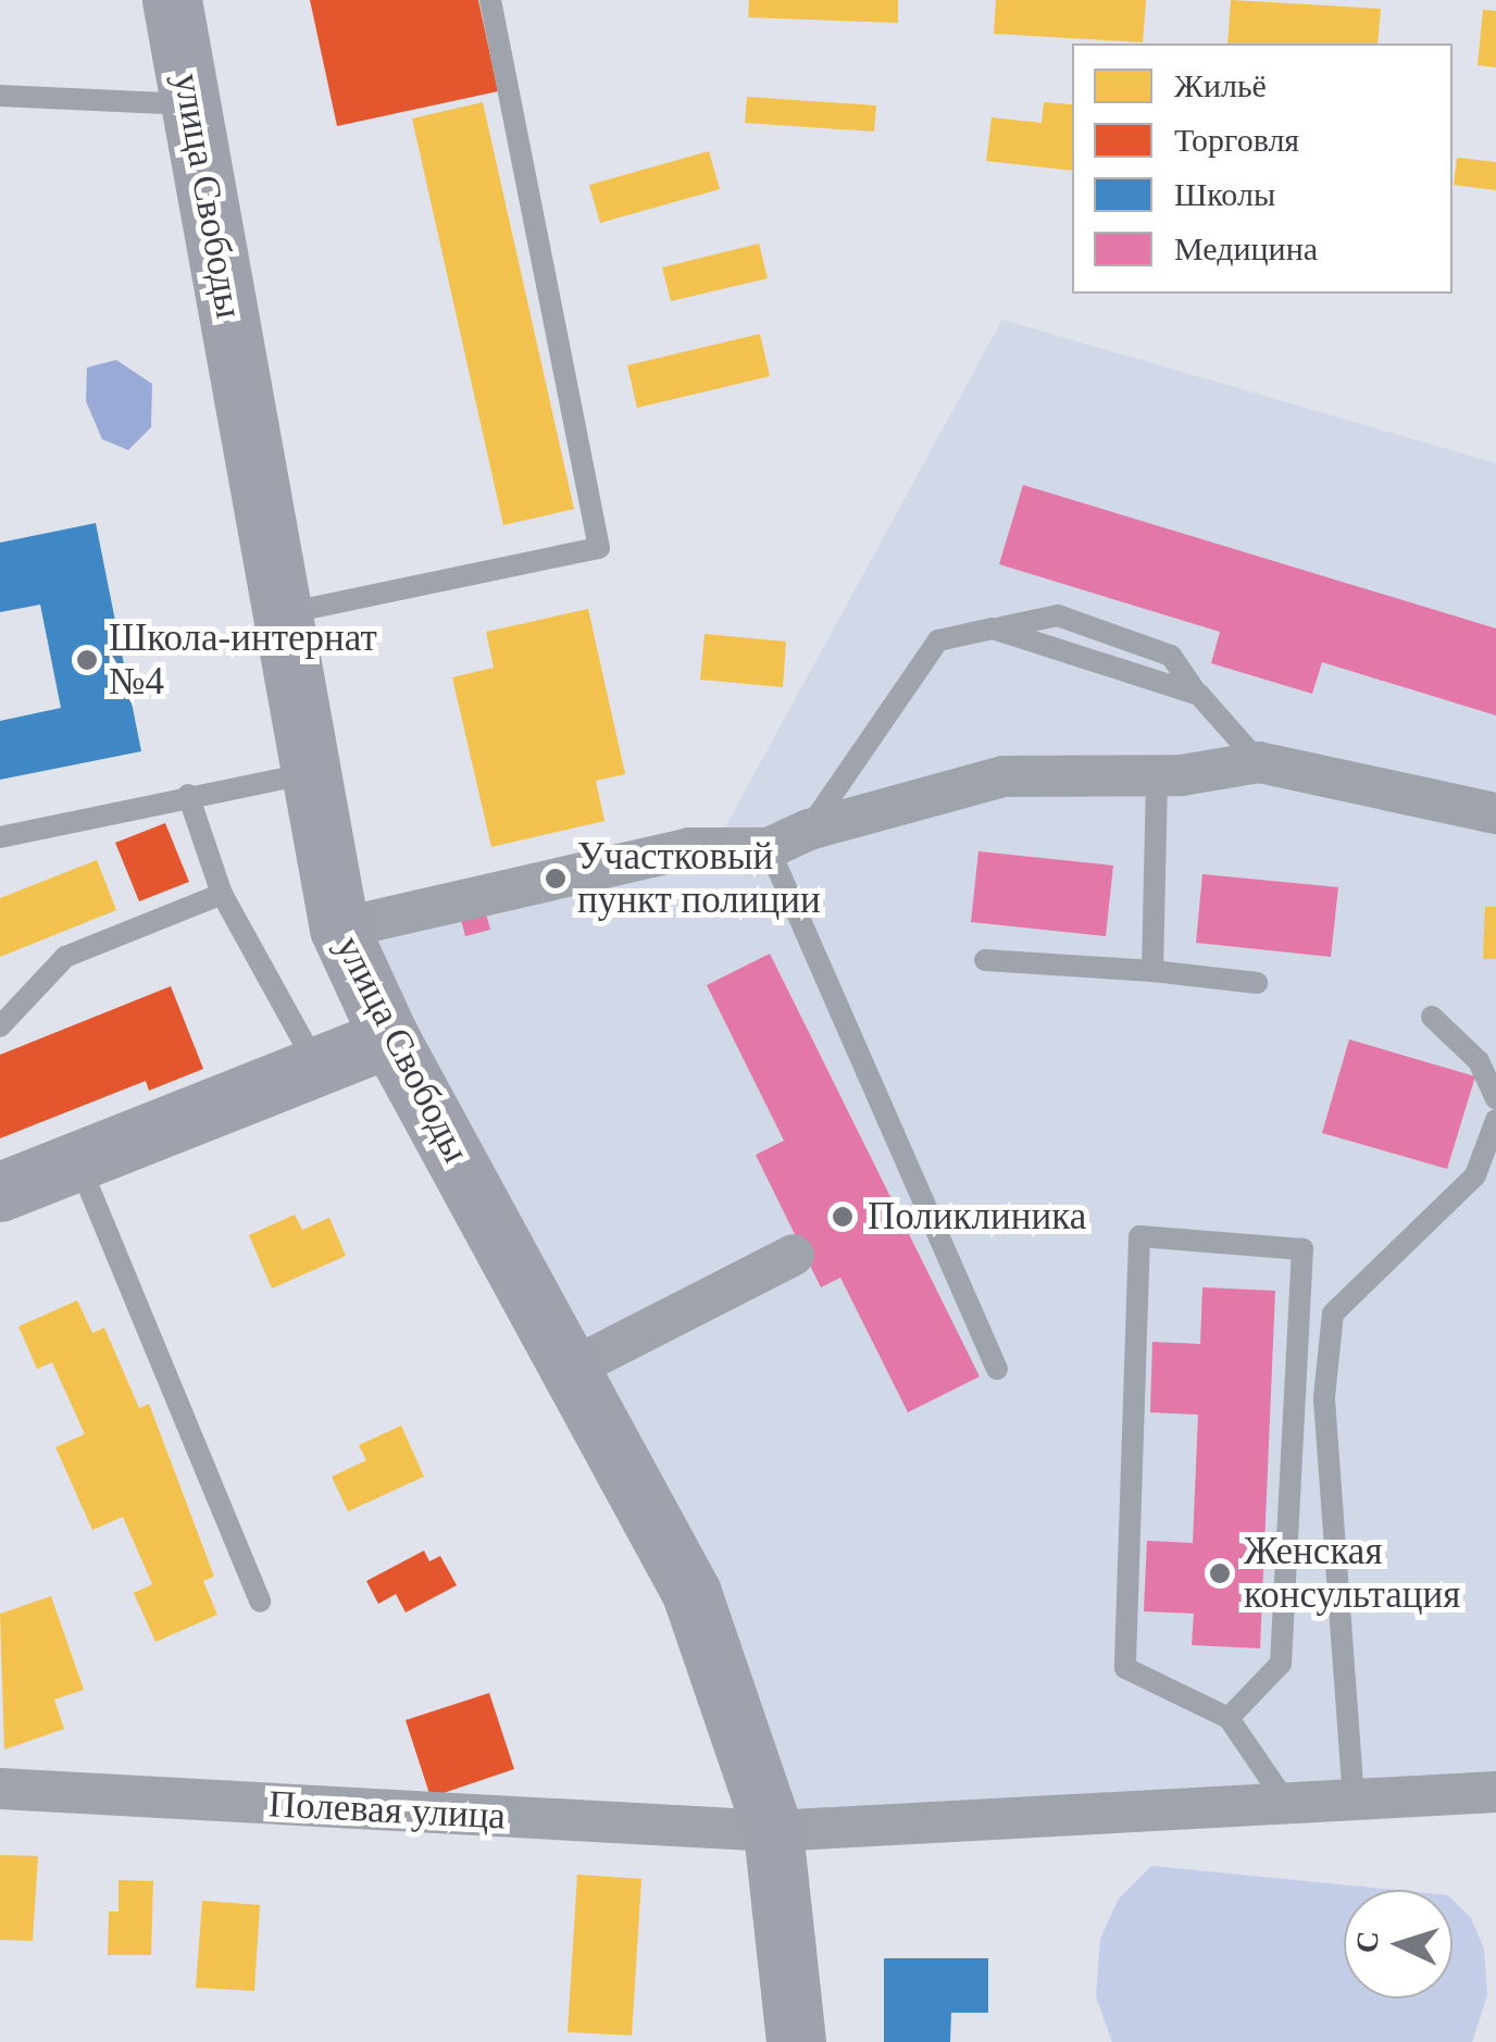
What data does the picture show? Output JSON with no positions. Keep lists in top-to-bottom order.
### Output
{
  "streets": {
    "main road": ["улица Свободы"],
    "street": ["Полевая улица"]
  },
  "crossings": [
    ["улица Свободы", "Полевая улица"]
  ],
  "places": [
    "Школа-интернат №4",
    "Участковый пункт полиции",
    "Поликлиника",
    "Женская консультация"
  ],
  "legend": [
    "Жильё",
    "Торговля",
    "Школы",
    "Медицина"
  ],
  "north": "left"
}
